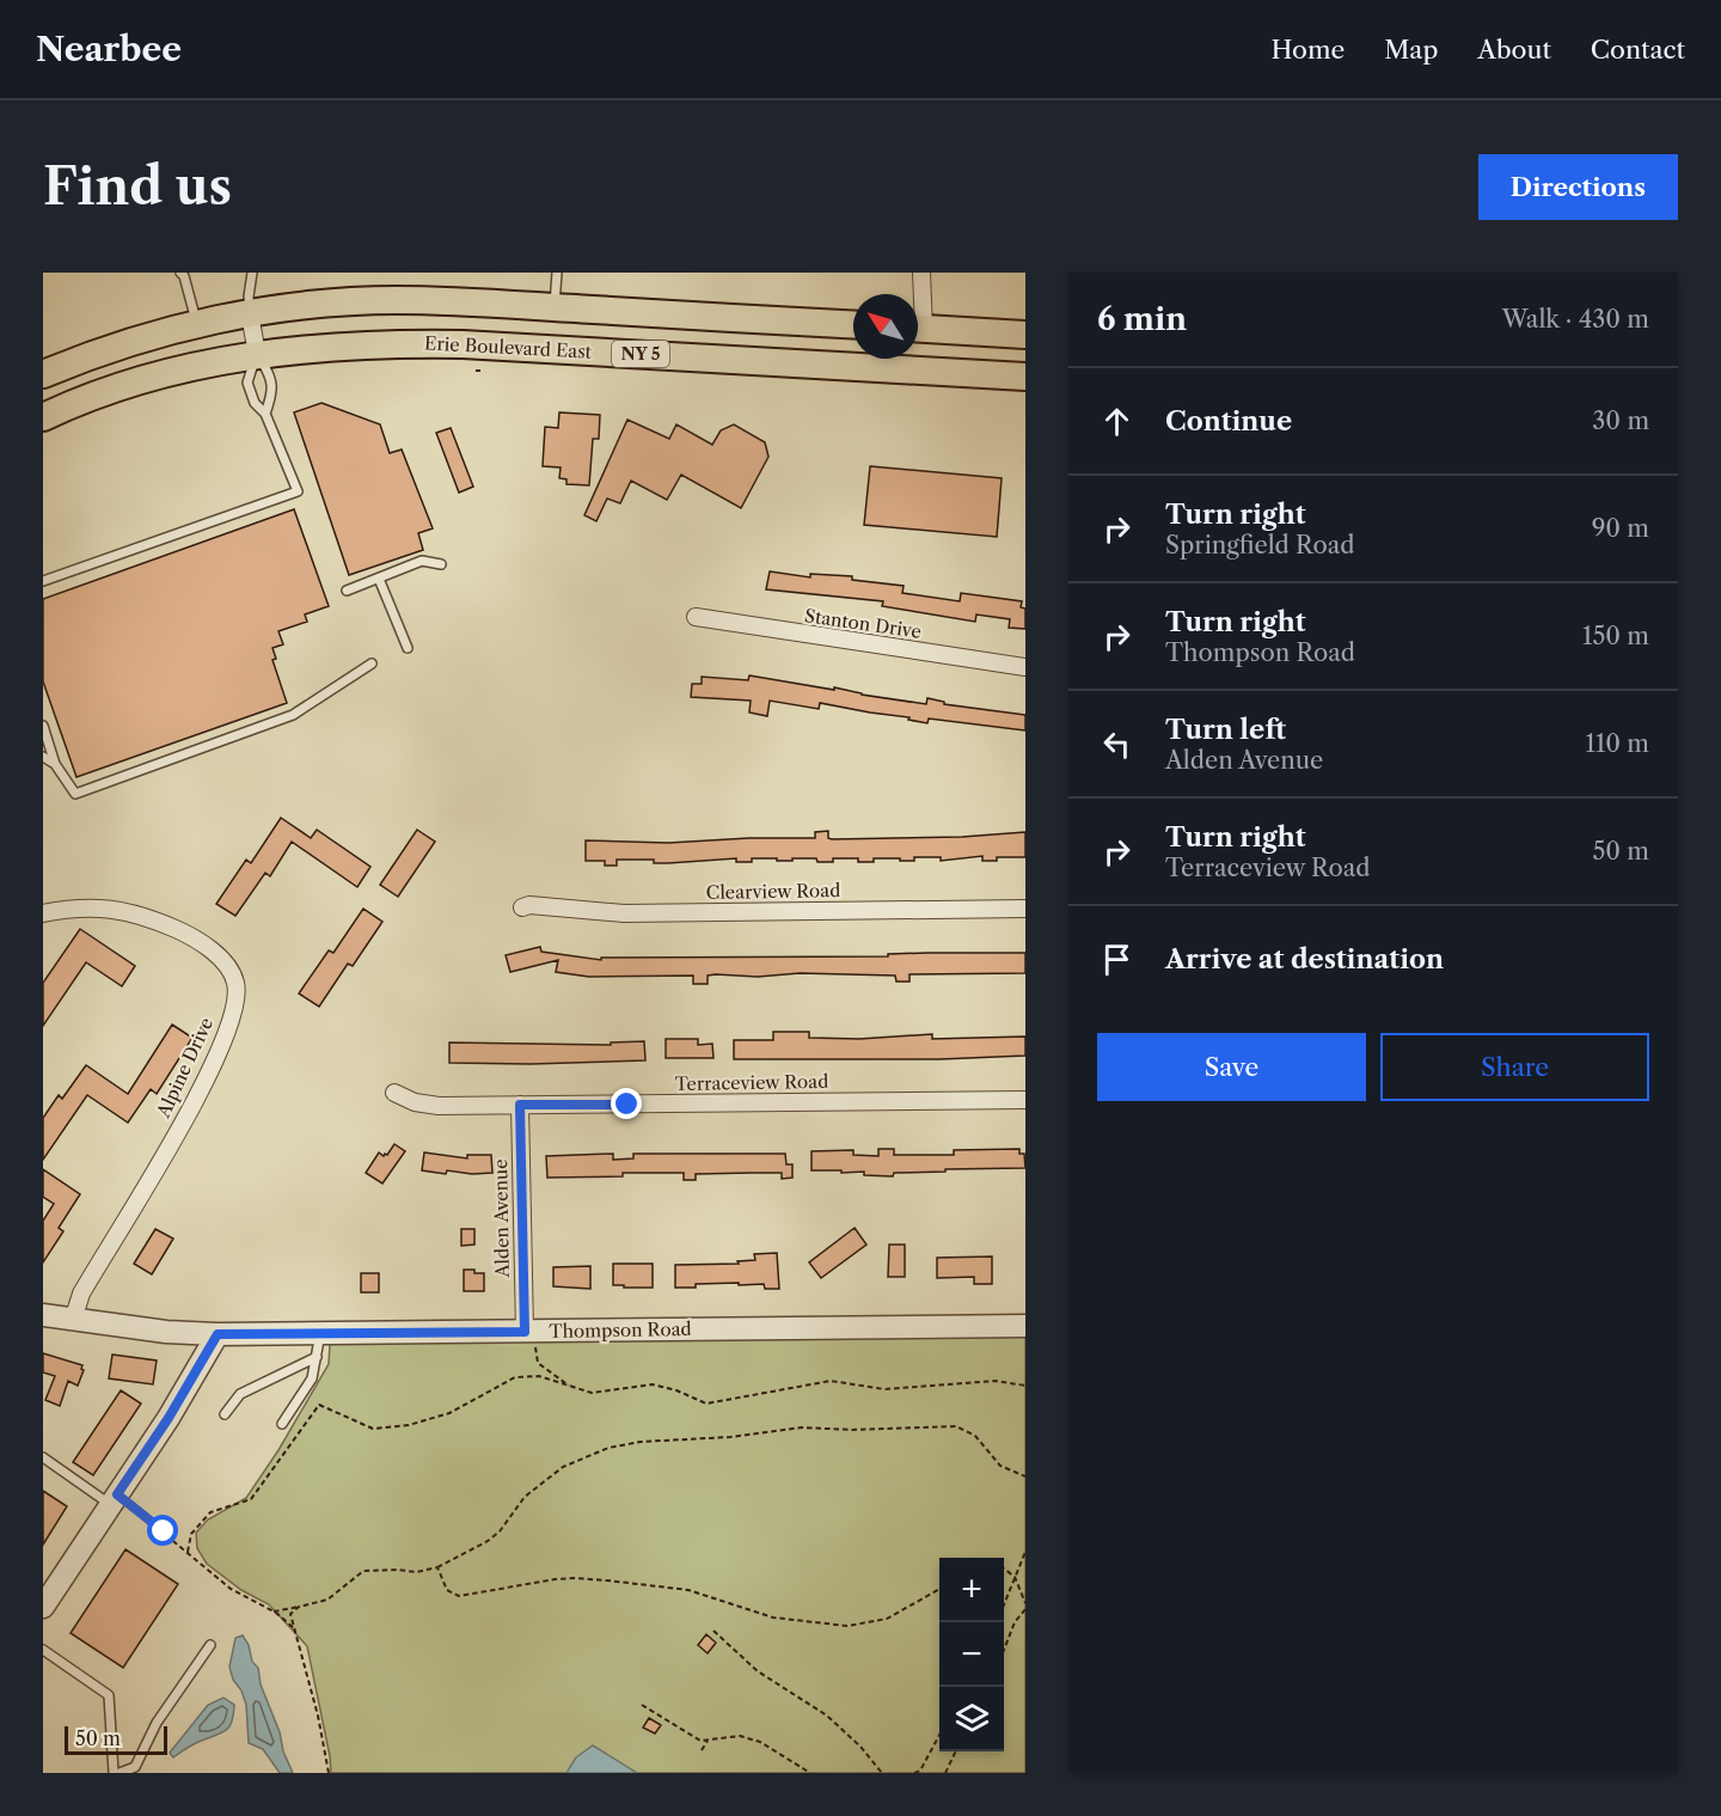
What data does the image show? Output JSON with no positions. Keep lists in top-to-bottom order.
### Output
{
  "streets": {
    "main road": ["Erie Boulevard East", "NY 5"],
    "street": [
      "Stanton Drive",
      "Clearview Road",
      "Alpine Drive",
      "Terraceview Road",
      "Alden Avenue",
      "Thompson Road"
    ]
  },
  "crossings": [
    ["Alpine Drive", "Thompson Road"],
    ["Terraceview Road", "Alden Avenue"],
    ["Alden Avenue", "Thompson Road"]
  ],
  "scale_bar": "50 m",
  "north": "top left",
  "page": {
    "header": "Nearbee",
    "nav": [
      "Home",
      "Map",
      "About",
      "Contact"
    ],
    "buttons": [
      "Directions",
      ["Save", "Share"]
    ],
    "title": "Find us",
    "heading": ["6 min", "Walk · 430 m"],
    "list": [
      ["Continue", "30 m"],
      ["Turn right", "Springfield Road", "90 m"],
      ["Turn right", "Thompson Road", "150 m"],
      ["Turn left", "Alden Avenue", "110 m"],
      ["Turn right", "Terraceview Road", "50 m"],
      "Arrive at destination"
    ],
    "map_buttons": ["+", "−"],
    "scale": "50 m"
  }
}
